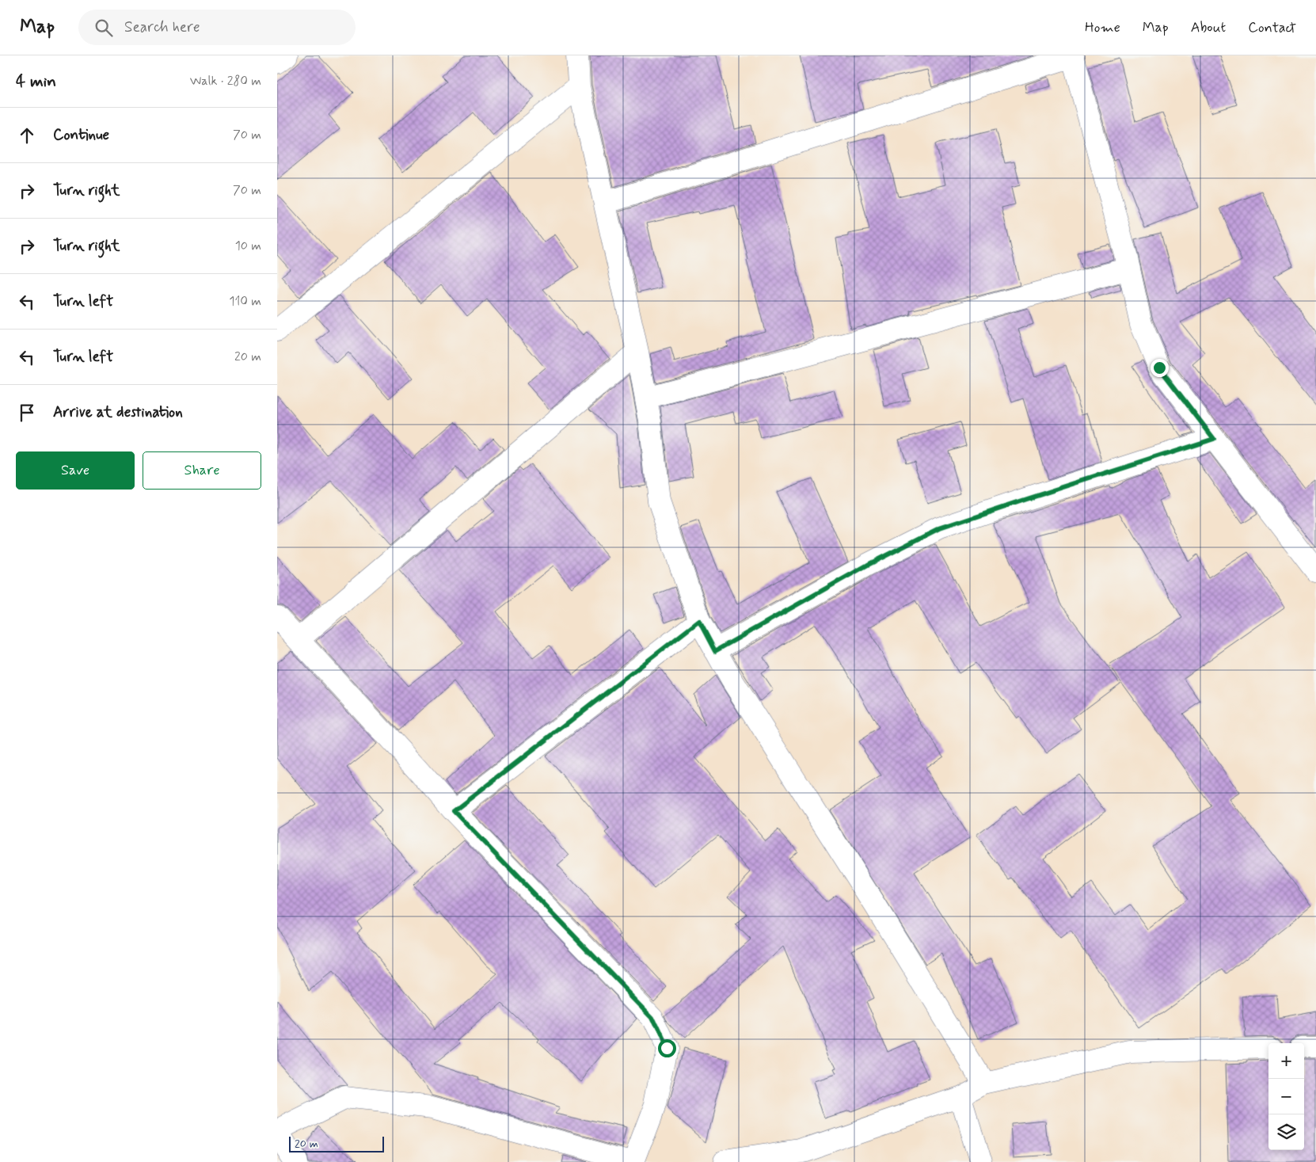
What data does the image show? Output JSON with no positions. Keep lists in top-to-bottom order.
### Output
{
  "scale_bar": "20 m",
  "page": {
    "header": "Map",
    "search": "Search here",
    "nav": [
      "Home",
      "Map",
      "About",
      "Contact"
    ],
    "heading": ["4 min", "Walk · 280 m"],
    "list": [
      ["Continue", "70 m"],
      ["Turn right", "70 m"],
      ["Turn right", "10 m"],
      ["Turn left", "110 m"],
      ["Turn left", "20 m"],
      "Arrive at destination"
    ],
    "buttons": ["Save", "Share"],
    "map_buttons": ["+", "−"],
    "scale": "20 m"
  }
}
